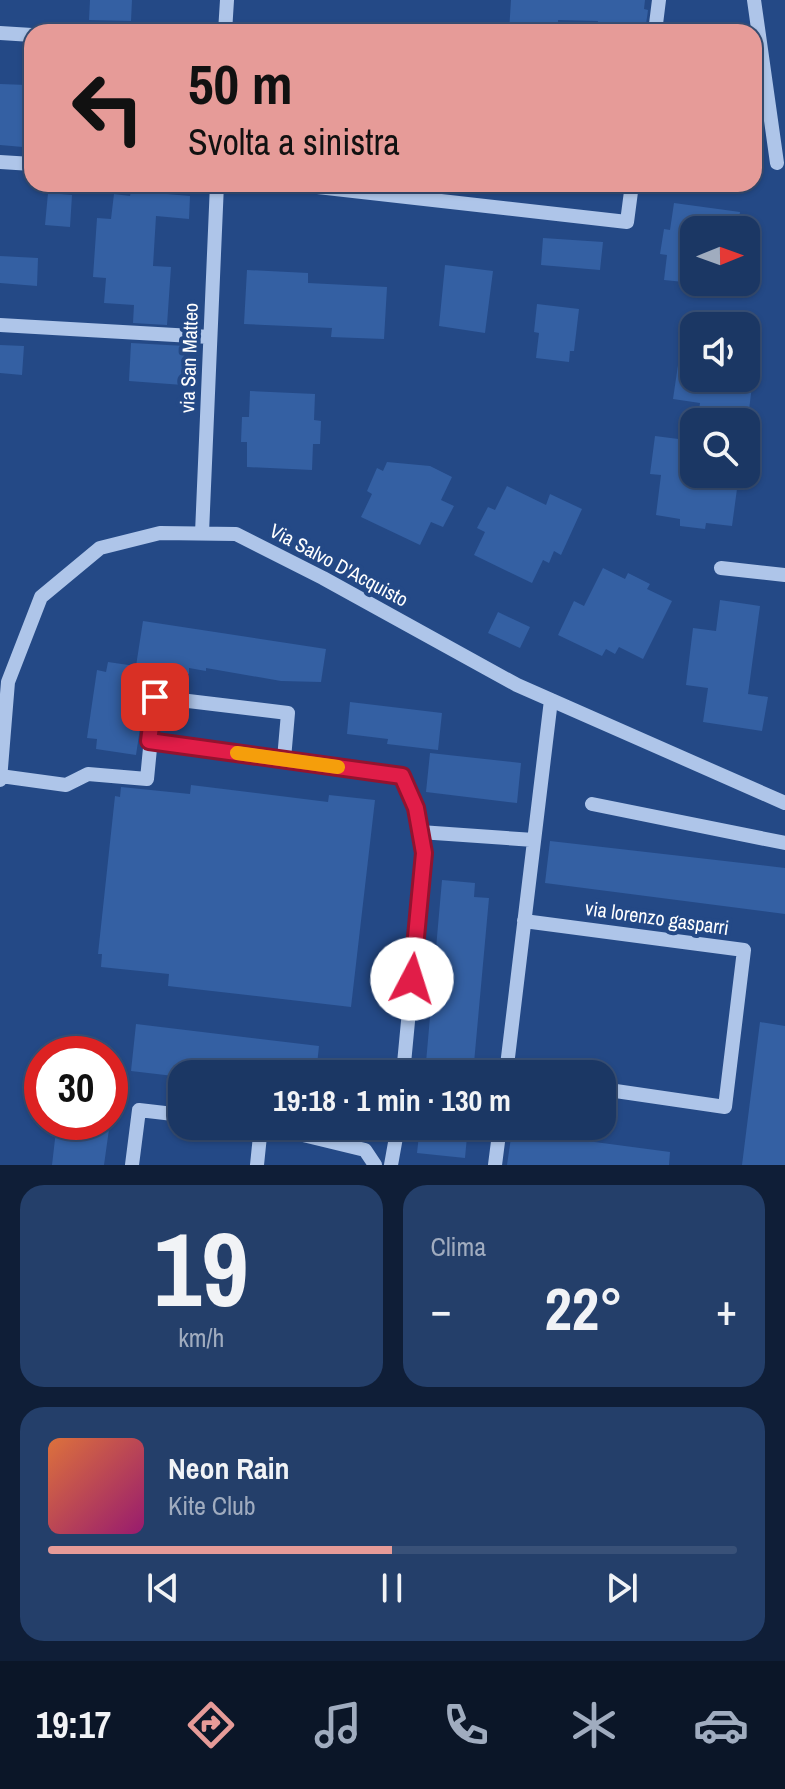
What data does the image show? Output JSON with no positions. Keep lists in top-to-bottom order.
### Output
{
  "streets": {
    "street": ["via San Matteo", "Via Salvo D'Acquisto", "via lorenzo gasparri"]
  },
  "crossings": [
    ["via San Matteo", "Via Salvo D'Acquisto"]
  ],
  "north": "right",
  "page": {
    "turn": ["50 m", "Svolta a sinistra"],
    "limit": "30",
    "trip": "19:18 · 1 min · 130 m",
    "tile": [
      ["19", "km/h"],
      "Clima"
    ],
    "heat": ["−", "22°", "+"],
    "song": ["Neon Rain", "Kite Club"],
    "tabs": "19:17"
  }
}
